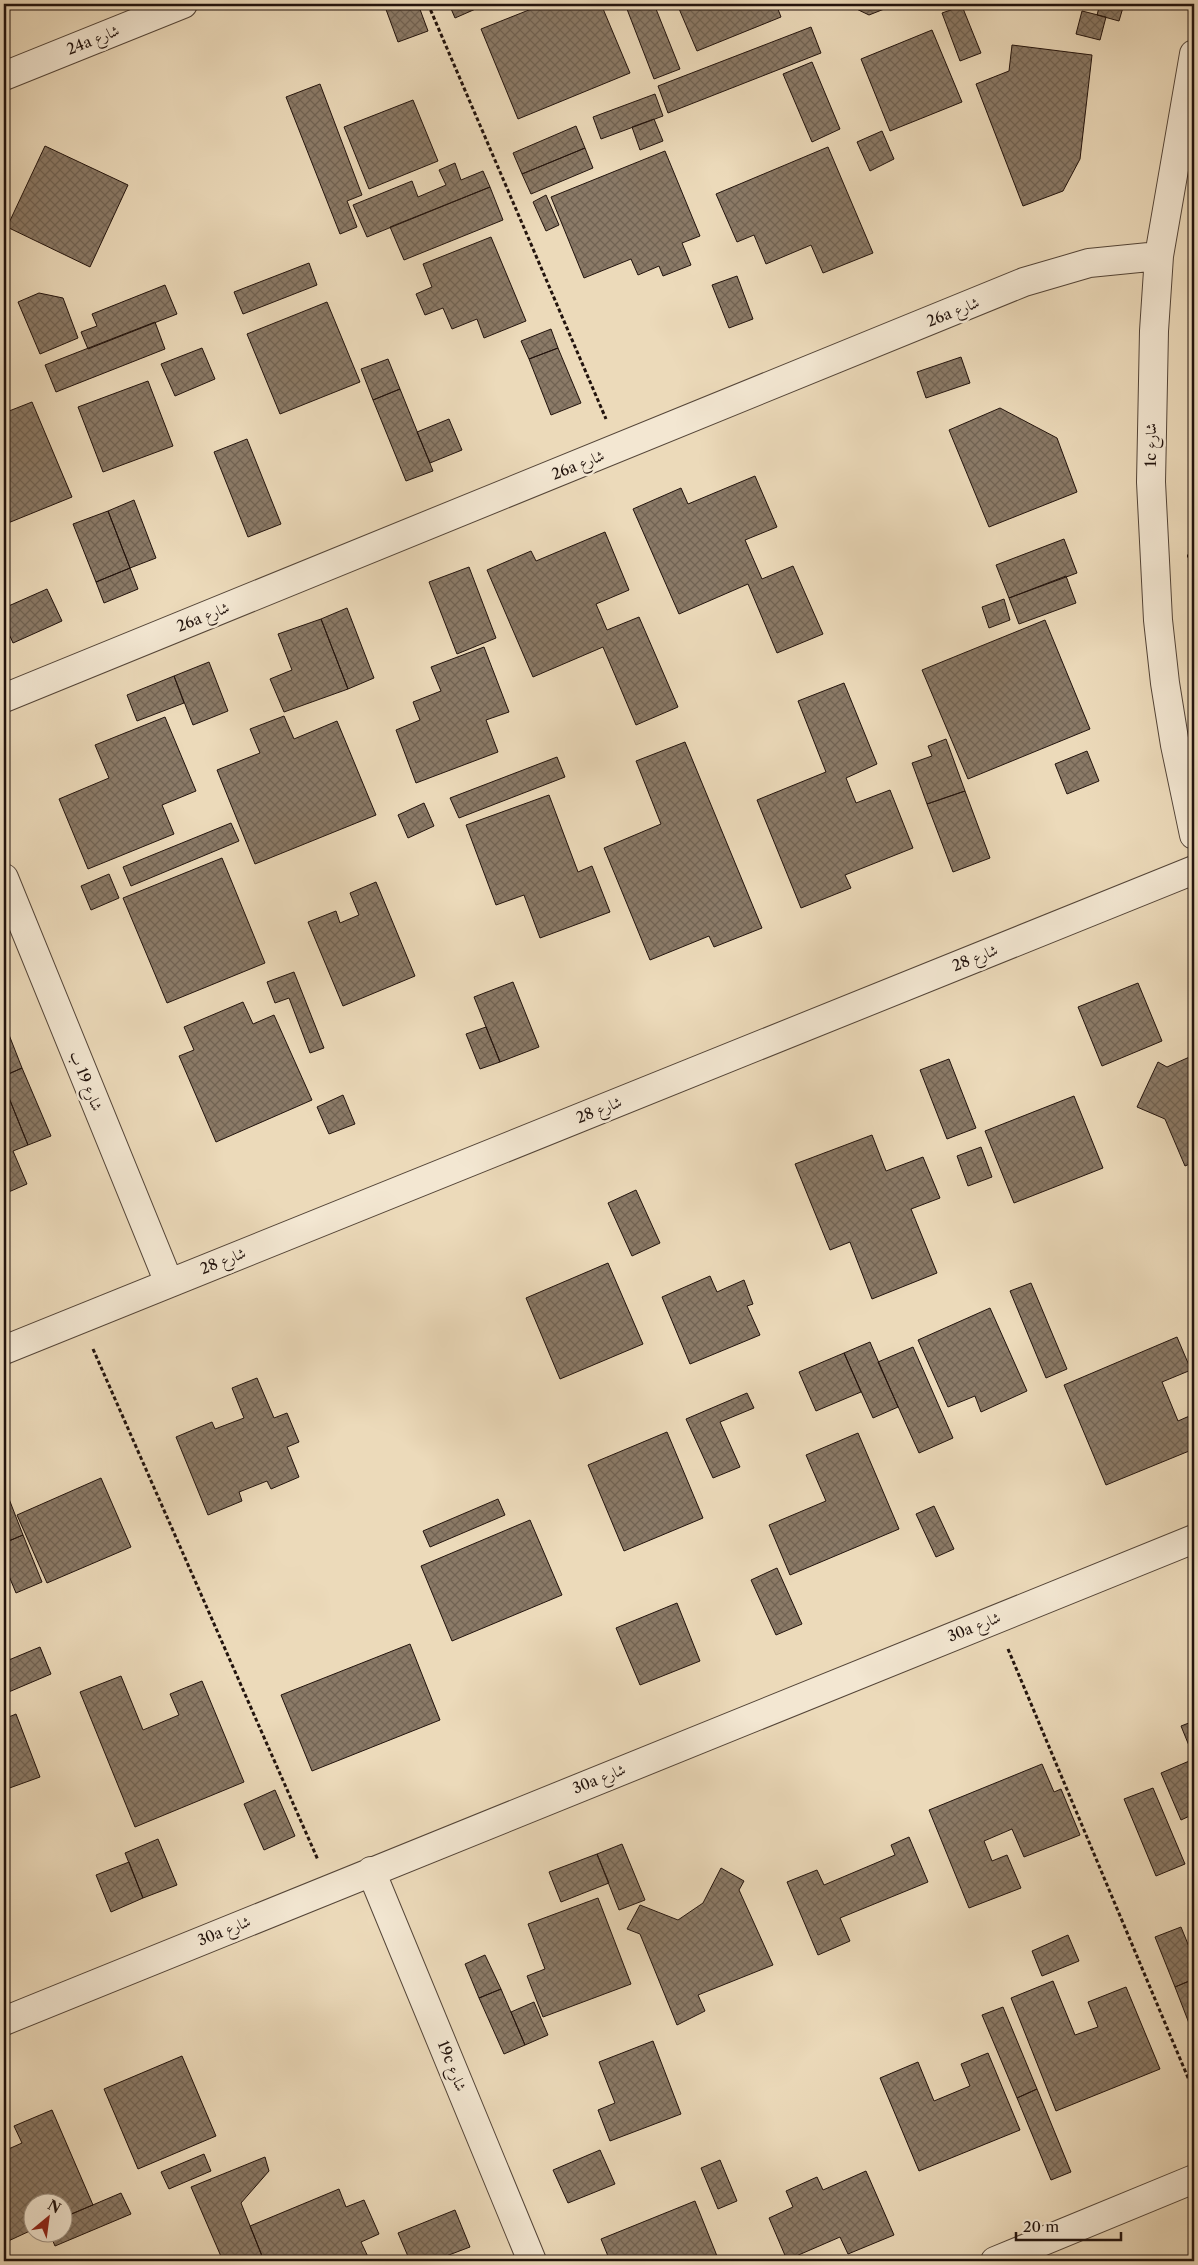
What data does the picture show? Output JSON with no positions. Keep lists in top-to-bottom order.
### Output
{
  "streets": {
    "street": [
      "24a شارع",
      "26a شارع",
      "1c شارع",
      "شارع 28",
      "شارع 19 ب",
      "30a شارع",
      "19c شارع"
    ]
  },
  "crossings": [
    ["26a شارع", "1c شارع"],
    ["شارع 28", "شارع 19 ب"],
    ["30a شارع", "19c شارع"]
  ],
  "scale_bar": "20 m",
  "north": "top right"
}
